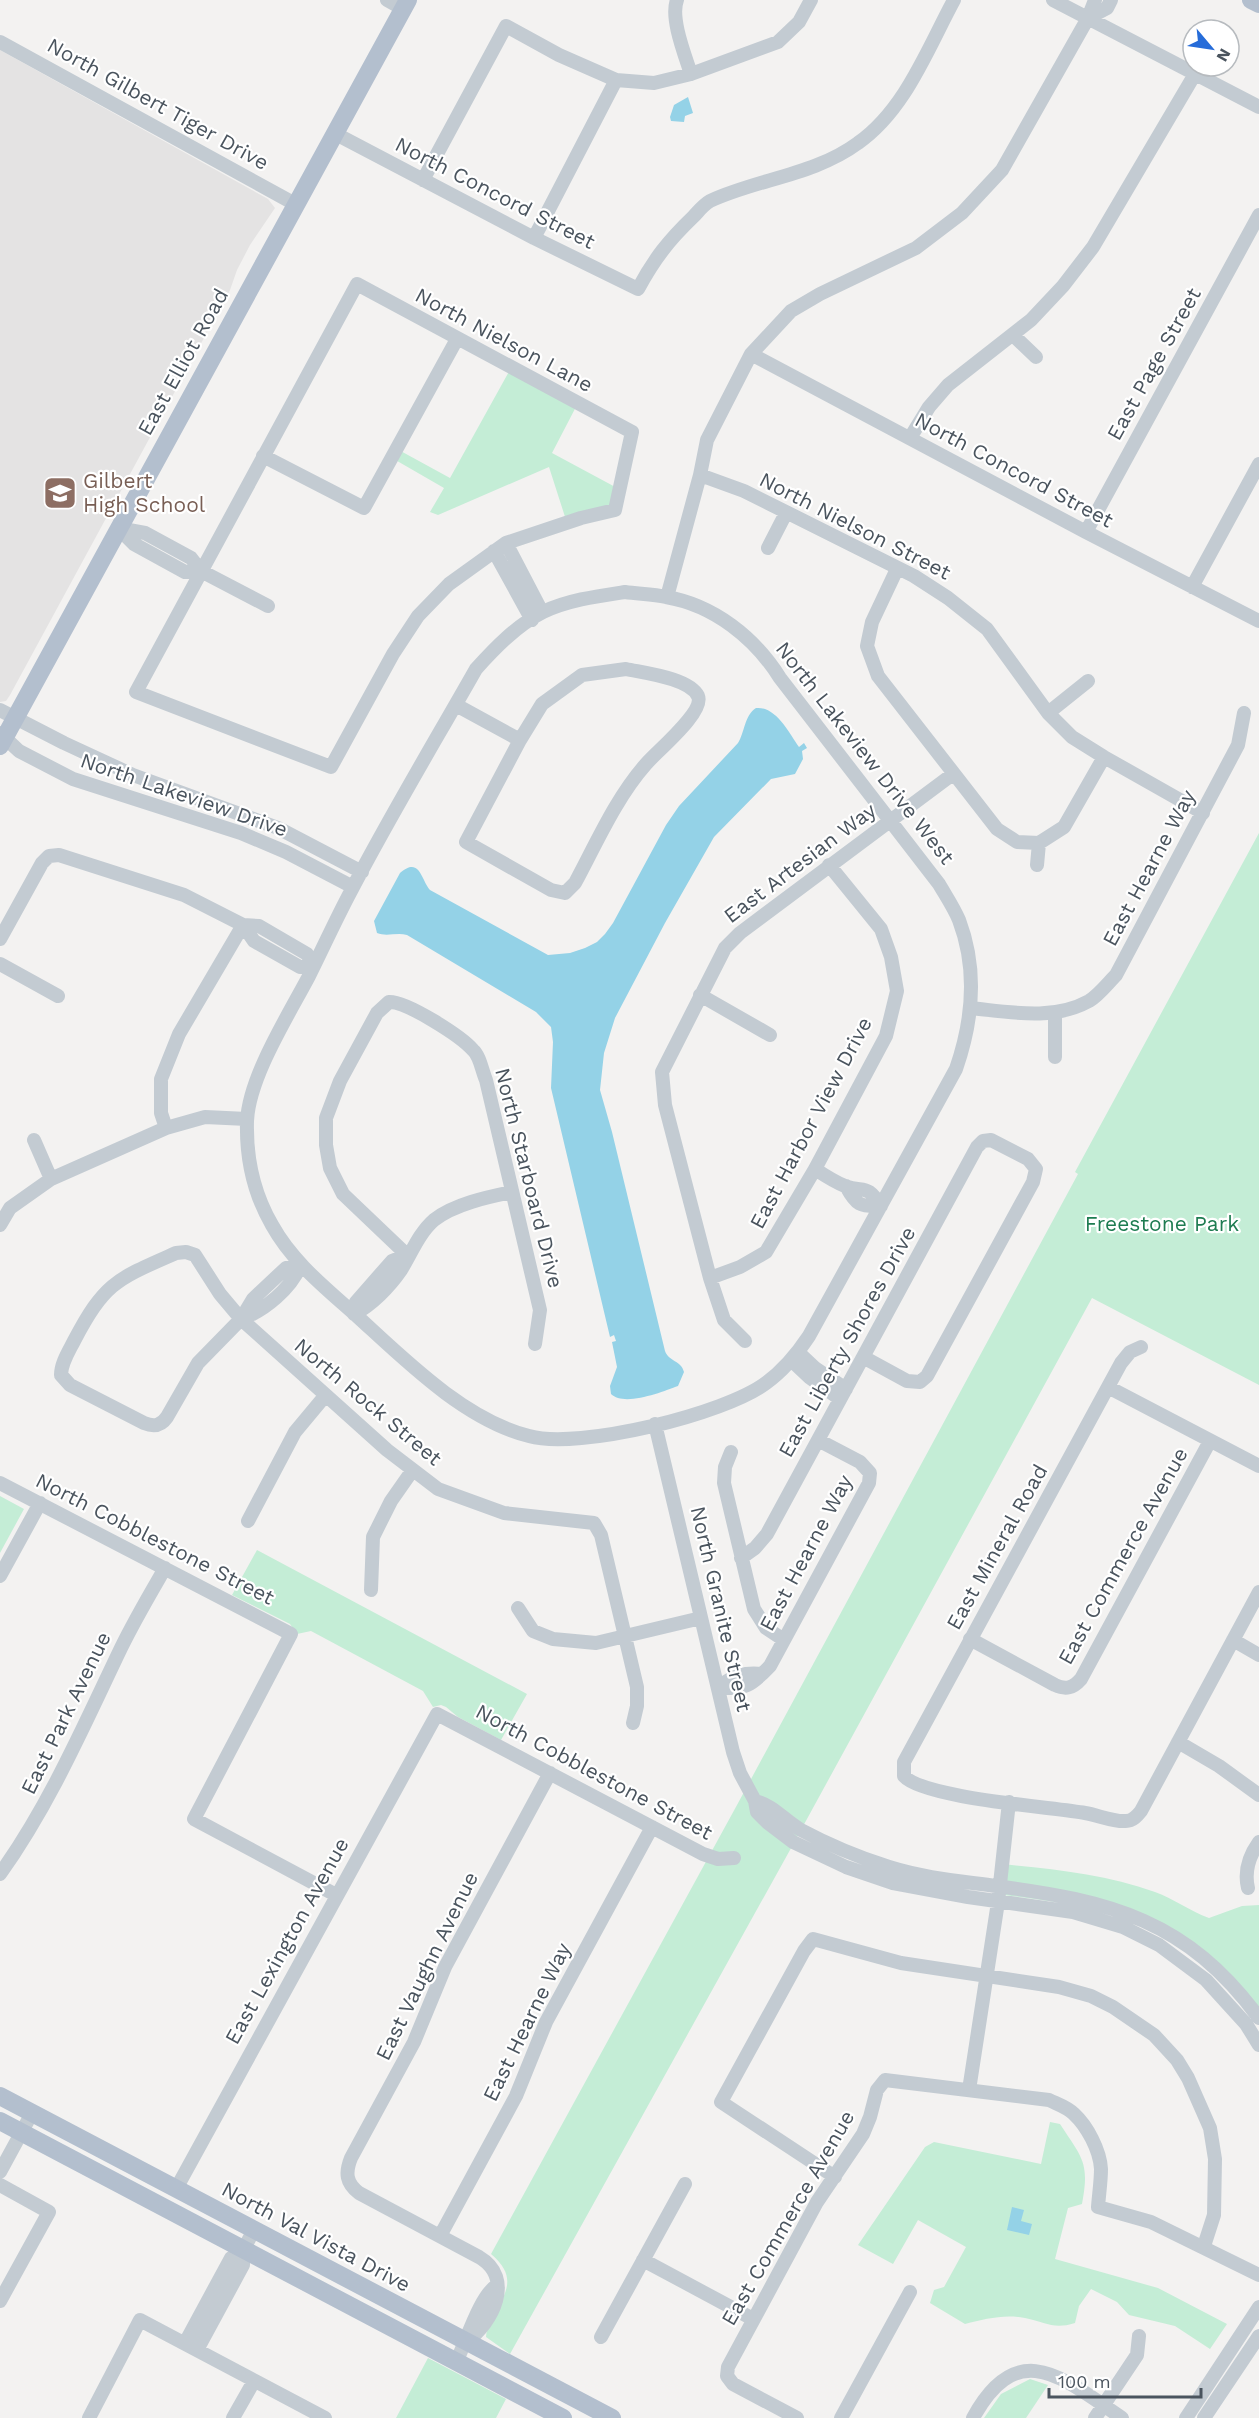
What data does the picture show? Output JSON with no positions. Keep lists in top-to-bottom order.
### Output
{
  "streets": {
    "main road": ["East Elliot Road", "North Val Vista Drive"],
    "street": [
      "North Gilbert Tiger Drive",
      "North Concord Street",
      "North Nielson Lane",
      "East Page Street",
      "North Nielson Street",
      "North Lakeview Drive West",
      "North Lakeview Drive",
      "East Artesian Way",
      "East Hearne Way",
      "East Harbor View Drive",
      "North Starboard Drive",
      "East Liberty Shores Drive",
      "North Rock Street",
      "North Cobblestone Street",
      "East Mineral Road",
      "East Commerce Avenue",
      "North Granite Street",
      "East Park Avenue",
      "East Lexington Avenue",
      "East Vaughn Avenue"
    ]
  },
  "crossings": [
    ["North Gilbert Tiger Drive", "East Elliot Road"],
    ["North Concord Street", "East Elliot Road"],
    ["North Concord Street", "East Page Street"],
    ["East Elliot Road", "North Lakeview Drive"],
    ["North Nielson Street", "East Hearne Way"],
    ["North Lakeview Drive West", "North Lakeview Drive"],
    ["North Lakeview Drive West", "East Artesian Way"],
    ["North Lakeview Drive West", "East Hearne Way"],
    ["North Lakeview Drive West", "North Granite Street"],
    ["East Artesian Way", "East Harbor View Drive"],
    ["East Hearne Way", "East Liberty Shores Drive"],
    ["East Hearne Way", "North Cobblestone Street"],
    ["East Hearne Way", "North Granite Street"],
    ["East Hearne Way", "East Vaughn Avenue"],
    ["North Cobblestone Street", "East Park Avenue"],
    ["North Cobblestone Street", "East Lexington Avenue"],
    ["North Cobblestone Street", "East Vaughn Avenue"],
    ["East Mineral Road", "East Commerce Avenue"],
    ["East Lexington Avenue", "North Val Vista Drive"]
  ],
  "parks": ["Freestone Park"],
  "places": {
    "school or university": ["Gilbert High School"]
  },
  "scale_bar": "100 m",
  "north": "bottom right"
}
